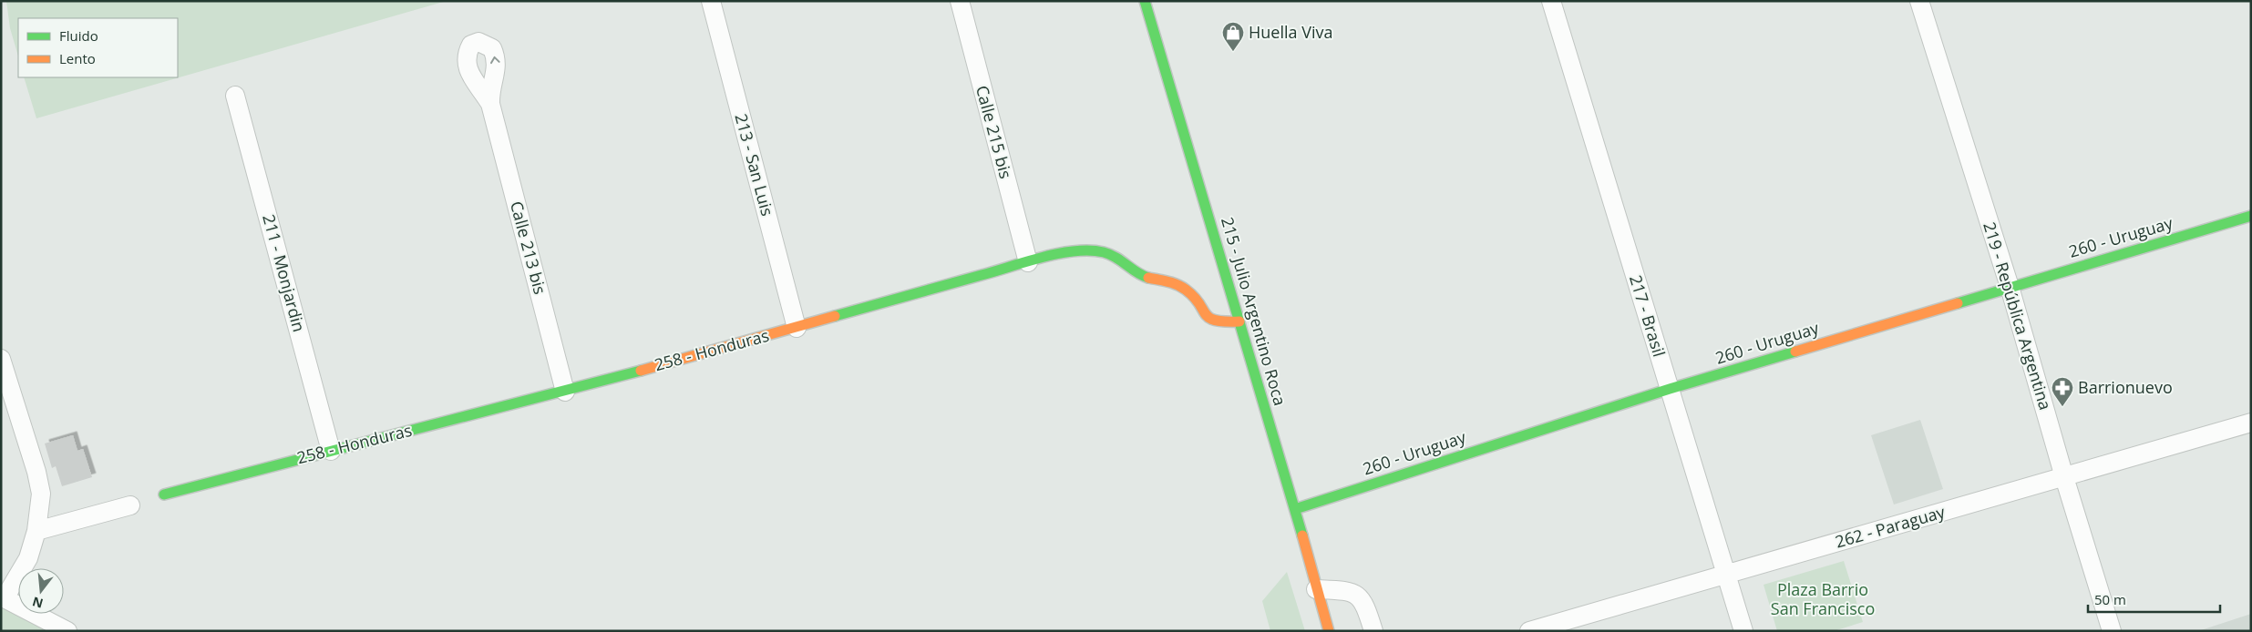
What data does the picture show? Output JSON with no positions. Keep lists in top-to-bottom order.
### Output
{
  "streets": {
    "street": [
      "Calle 215 bis",
      "213 - San Luis",
      "260 - Uruguay",
      "Calle 213 bis",
      "211 - Monjardin",
      "215 - Julio Argentino Roca",
      "217 - Brasil",
      "219 - República Argentina",
      "258 - Honduras",
      "262 - Paraguay"
    ]
  },
  "crossings": [
    ["Calle 215 bis", "258 - Honduras"],
    ["213 - San Luis", "258 - Honduras"],
    ["260 - Uruguay", "215 - Julio Argentino Roca"],
    ["260 - Uruguay", "217 - Brasil"],
    ["260 - Uruguay", "219 - República Argentina"],
    ["Calle 213 bis", "258 - Honduras"],
    ["211 - Monjardin", "258 - Honduras"],
    ["215 - Julio Argentino Roca", "258 - Honduras"],
    ["217 - Brasil", "262 - Paraguay"],
    ["219 - República Argentina", "262 - Paraguay"]
  ],
  "parks": ["Plaza Barrio San Francisco"],
  "places": {
    "shop": ["Huella Viva"],
    "pharmacy": ["Barrionuevo"]
  },
  "legend": ["Fluido", "Lento"],
  "scale_bar": "50 m",
  "north": "bottom"
}
